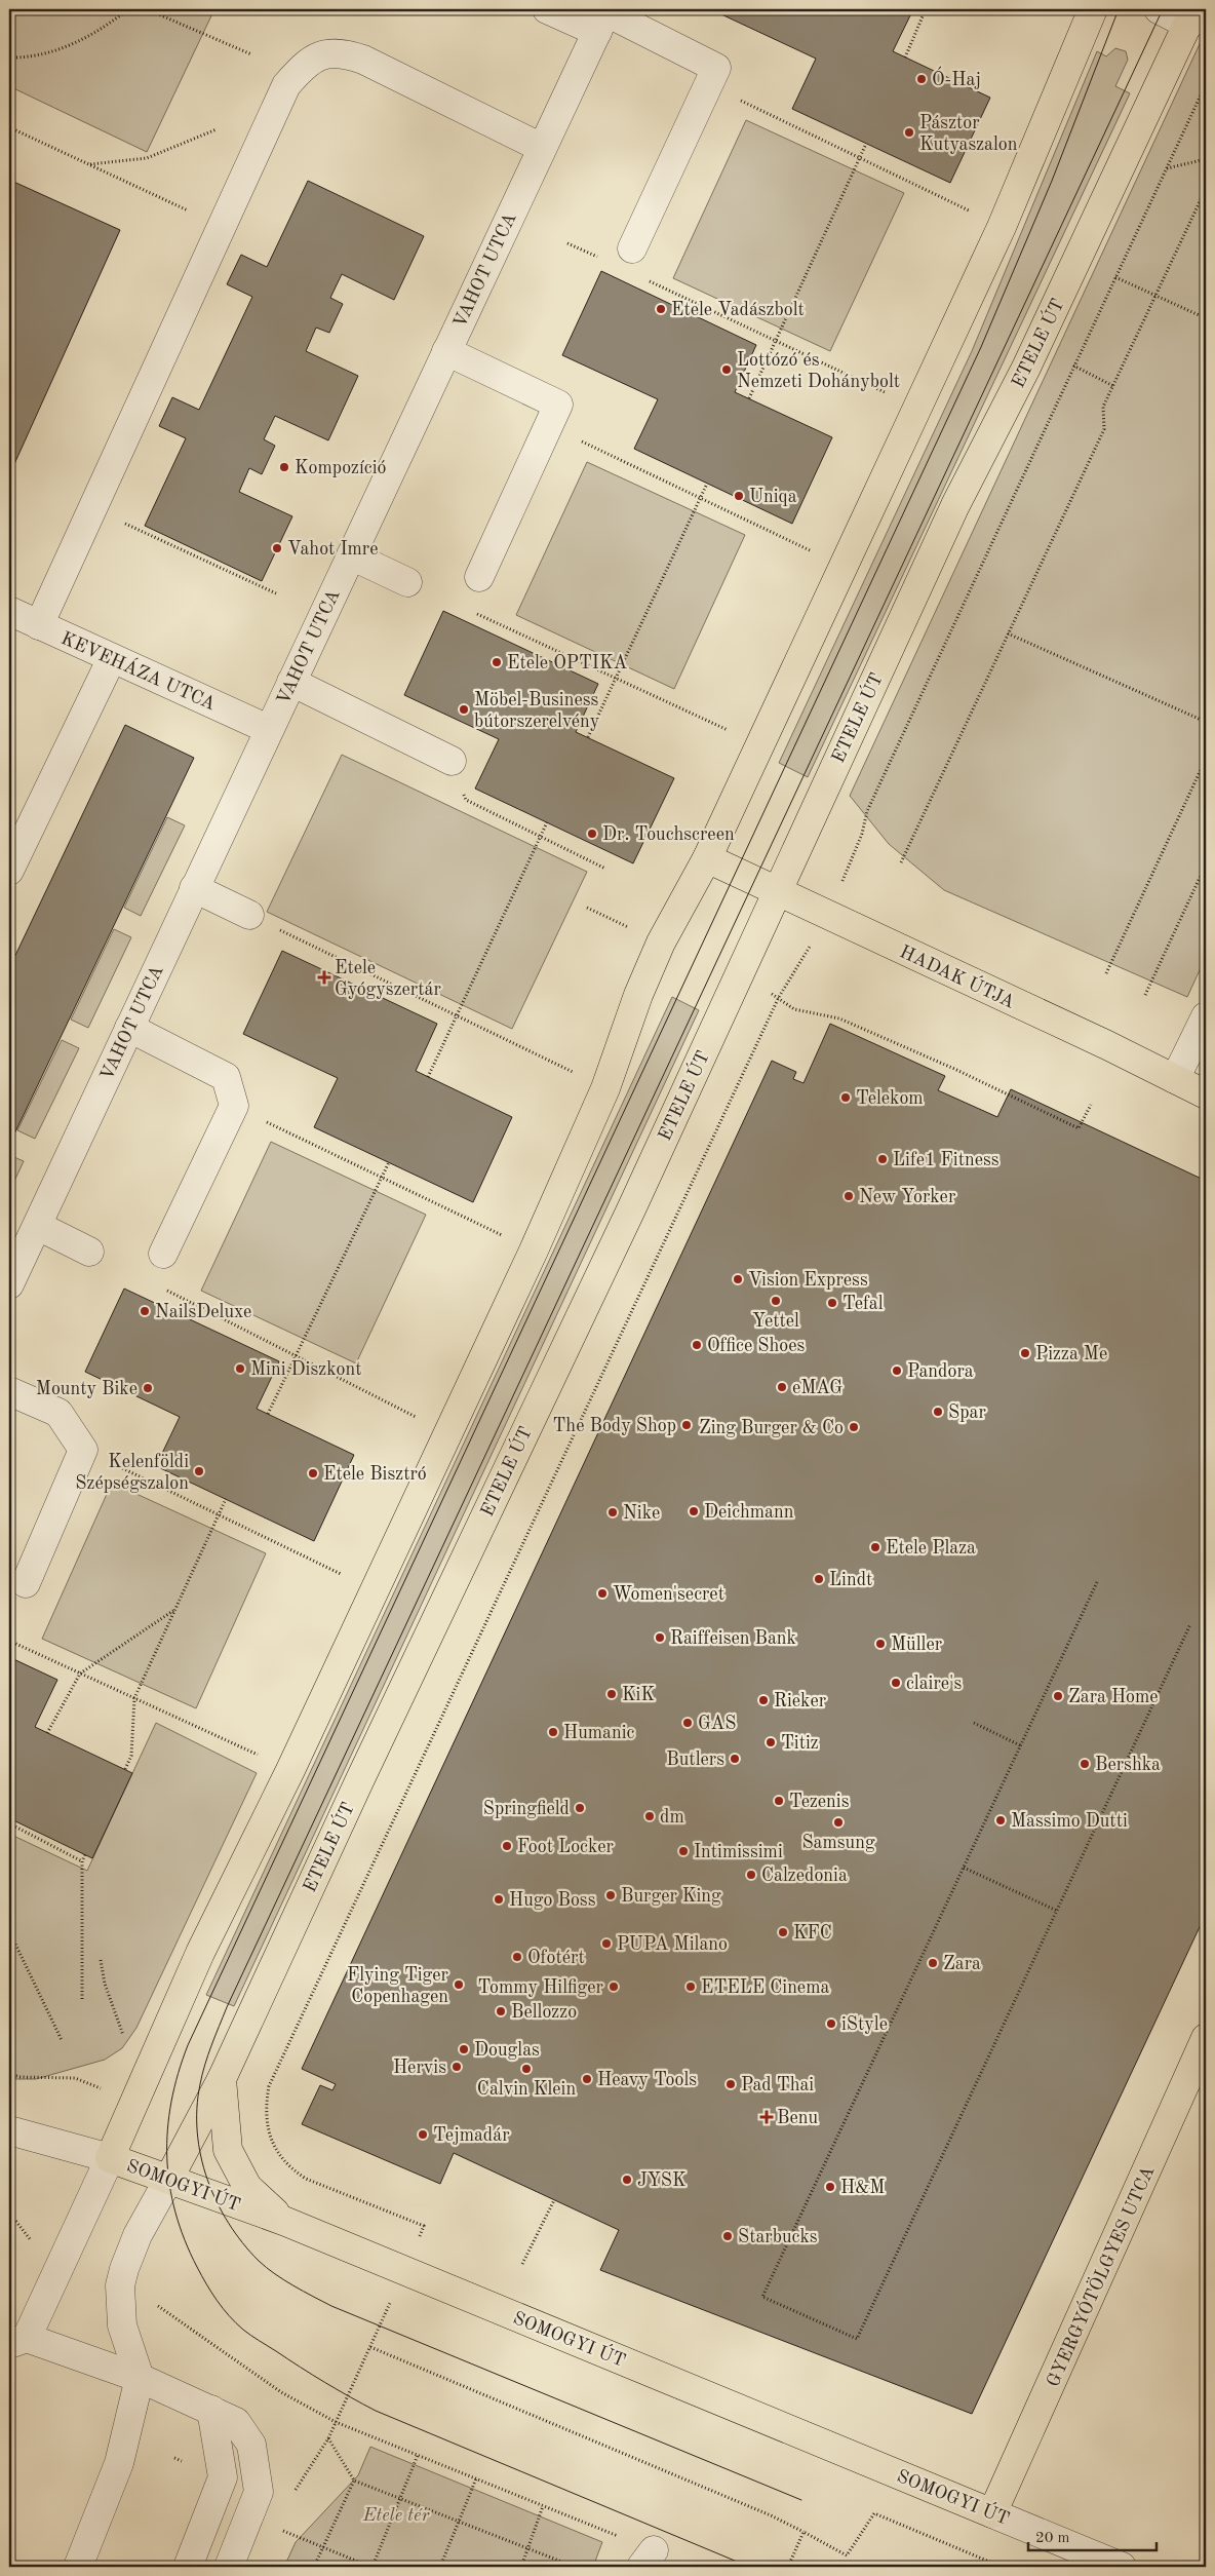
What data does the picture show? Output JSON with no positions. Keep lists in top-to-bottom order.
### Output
{
  "streets": {
    "main road": [
      "ETELE ÚT",
      "HADAK ÚTJA",
      "SOMOGYI ÚT",
      "GYERGYÓTÖLGYES UTCA"
    ],
    "street": ["VAHOT UTCA", "KEVEHÁZA UTCA"]
  },
  "crossings": [
    ["VAHOT UTCA", "KEVEHÁZA UTCA"],
    ["ETELE ÚT", "HADAK ÚTJA"],
    ["ETELE ÚT", "SOMOGYI ÚT"],
    ["SOMOGYI ÚT", "GYERGYÓTÖLGYES UTCA"]
  ],
  "parks": ["Etele tér"],
  "places": {
    "other": [
      "Ó-Haj",
      "Pásztor Kutyaszalon",
      "Etele Vadászbolt",
      "Lottózó és Nemzeti Dohánybolt",
      "Kompozíció",
      "Uniqa",
      "Vahot Imre",
      "Etele OPTIKA",
      "Möbel-Business bútorszerelvény",
      "Dr. Touchscreen",
      "Telekom",
      "Life1 Fitness",
      "New Yorker",
      "Vision Express",
      "Yettel",
      "Tefal",
      "NailsDeluxe",
      "Office Shoes",
      "Pizza Me",
      "Mini Diszkont",
      "Pandora",
      "eMAG",
      "Mounty Bike",
      "Spar",
      "The Body Shop",
      "Zing Burger & Co",
      "Kelenföldi Szépségszalon",
      "Etele Bisztró",
      "Deichmann",
      "Nike",
      "Etele Plaza",
      "Lindt",
      "Women'secret",
      "Raiffeisen Bank",
      "Müller",
      "claire's",
      "KiK",
      "Zara Home",
      "Rieker",
      "GAS",
      "Humanic",
      "Titiz",
      "Butlers",
      "Bershka",
      "Tezenis",
      "Springfield",
      "dm",
      "Massimo Dutti",
      "Samsung",
      "Foot Locker",
      "Intimissimi",
      "Calzedonia",
      "Burger King",
      "Hugo Boss",
      "KFC",
      "PUPA Milano",
      "Ofotért",
      "Zara",
      "Flying Tiger Copenhagen",
      "Tommy Hilfiger",
      "ETELE Cinema",
      "Bellozzo",
      "iStyle",
      "Douglas",
      "Hervis",
      "Calvin Klein",
      "Heavy Tools",
      "Pad Thai",
      "Tejmadár",
      "JYSK",
      "H&M",
      "Starbucks"
    ],
    "health": ["Etele Gyógyszertár", "Benu"]
  },
  "scale_bar": "20 m"
}
